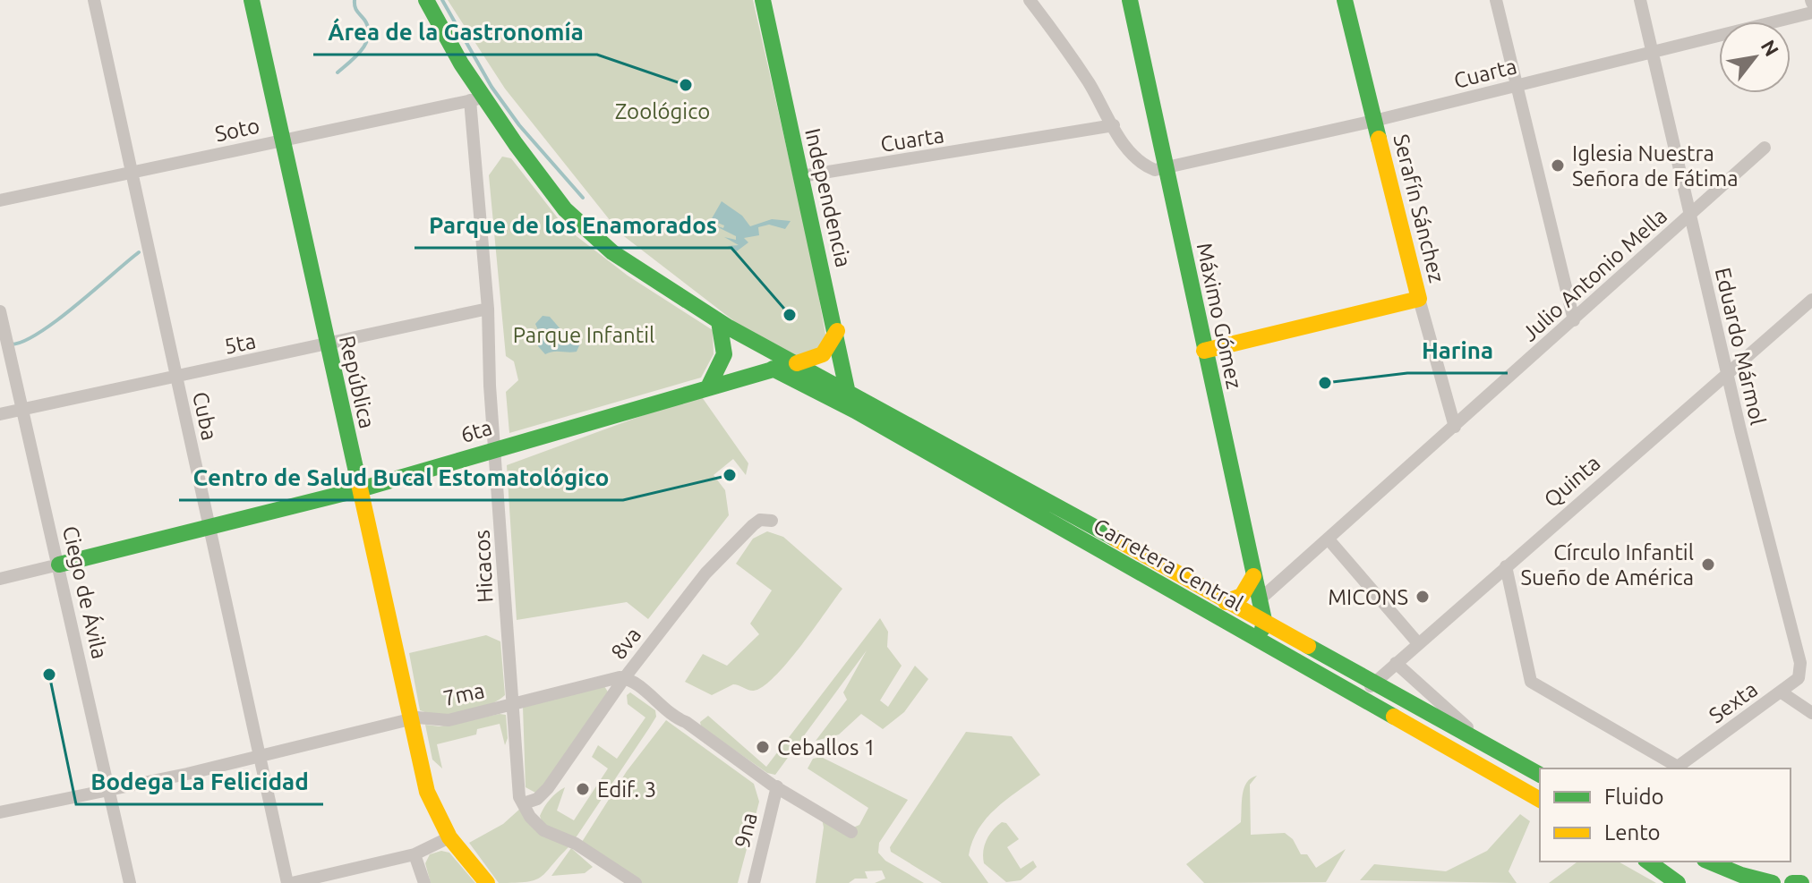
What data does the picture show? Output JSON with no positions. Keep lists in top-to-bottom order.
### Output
{
  "streets": {
    "main road": [
      "Independencia",
      "Serafín Sánchez",
      "Máximo Gómez",
      "República",
      "6ta",
      "Carretera Central"
    ],
    "street": [
      "Cuarta",
      "Soto",
      "Julio Antonio Mella",
      "5ta",
      "Eduardo Mármol",
      "Cuba",
      "Quinta",
      "Hicacos",
      "Ciego de Ávila",
      "8va",
      "7ma",
      "Sexta",
      "9na"
    ]
  },
  "crossings": [
    ["Cuarta", "Independencia"],
    ["Cuarta", "Serafín Sánchez"],
    ["Cuarta", "Máximo Gómez"],
    ["Cuarta", "Eduardo Mármol"],
    ["Soto", "República"],
    ["Soto", "Cuba"],
    ["Soto", "Carretera Central"],
    ["Soto", "Hicacos"],
    ["Independencia", "6ta"],
    ["Independencia", "Carretera Central"],
    ["Serafín Sánchez", "Julio Antonio Mella"],
    ["Julio Antonio Mella", "Máximo Gómez"],
    ["Julio Antonio Mella", "Eduardo Mármol"],
    ["Máximo Gómez", "Carretera Central"],
    ["5ta", "República"],
    ["5ta", "Cuba"],
    ["5ta", "Hicacos"],
    ["5ta", "Ciego de Ávila"],
    ["Eduardo Mármol", "Quinta"],
    ["Eduardo Mármol", "Sexta"],
    ["República", "6ta"],
    ["República", "7ma"],
    ["Cuba", "6ta"],
    ["Cuba", "7ma"],
    ["6ta", "Carretera Central"],
    ["6ta", "Hicacos"],
    ["6ta", "Ciego de Ávila"],
    ["Quinta", "Carretera Central"],
    ["Quinta", "Sexta"],
    ["Carretera Central", "Hicacos"],
    ["Hicacos", "8va"],
    ["Hicacos", "7ma"],
    ["Ciego de Ávila", "7ma"],
    ["8va", "7ma"]
  ],
  "parks": ["Zoológico", "Parque Infantil"],
  "places": [
    "Área de la Gastronomía",
    "Iglesia Nuestra Señora de Fátima",
    "Parque de los Enamorados",
    "Harina",
    "Centro de Salud Bucal Estomatológico",
    "Círculo Infantil Sueño de América",
    "MICONS",
    "Bodega La Felicidad",
    "Ceballos 1",
    "Edif. 3"
  ],
  "legend": ["Fluido", "Lento"],
  "north": "top right"
}
